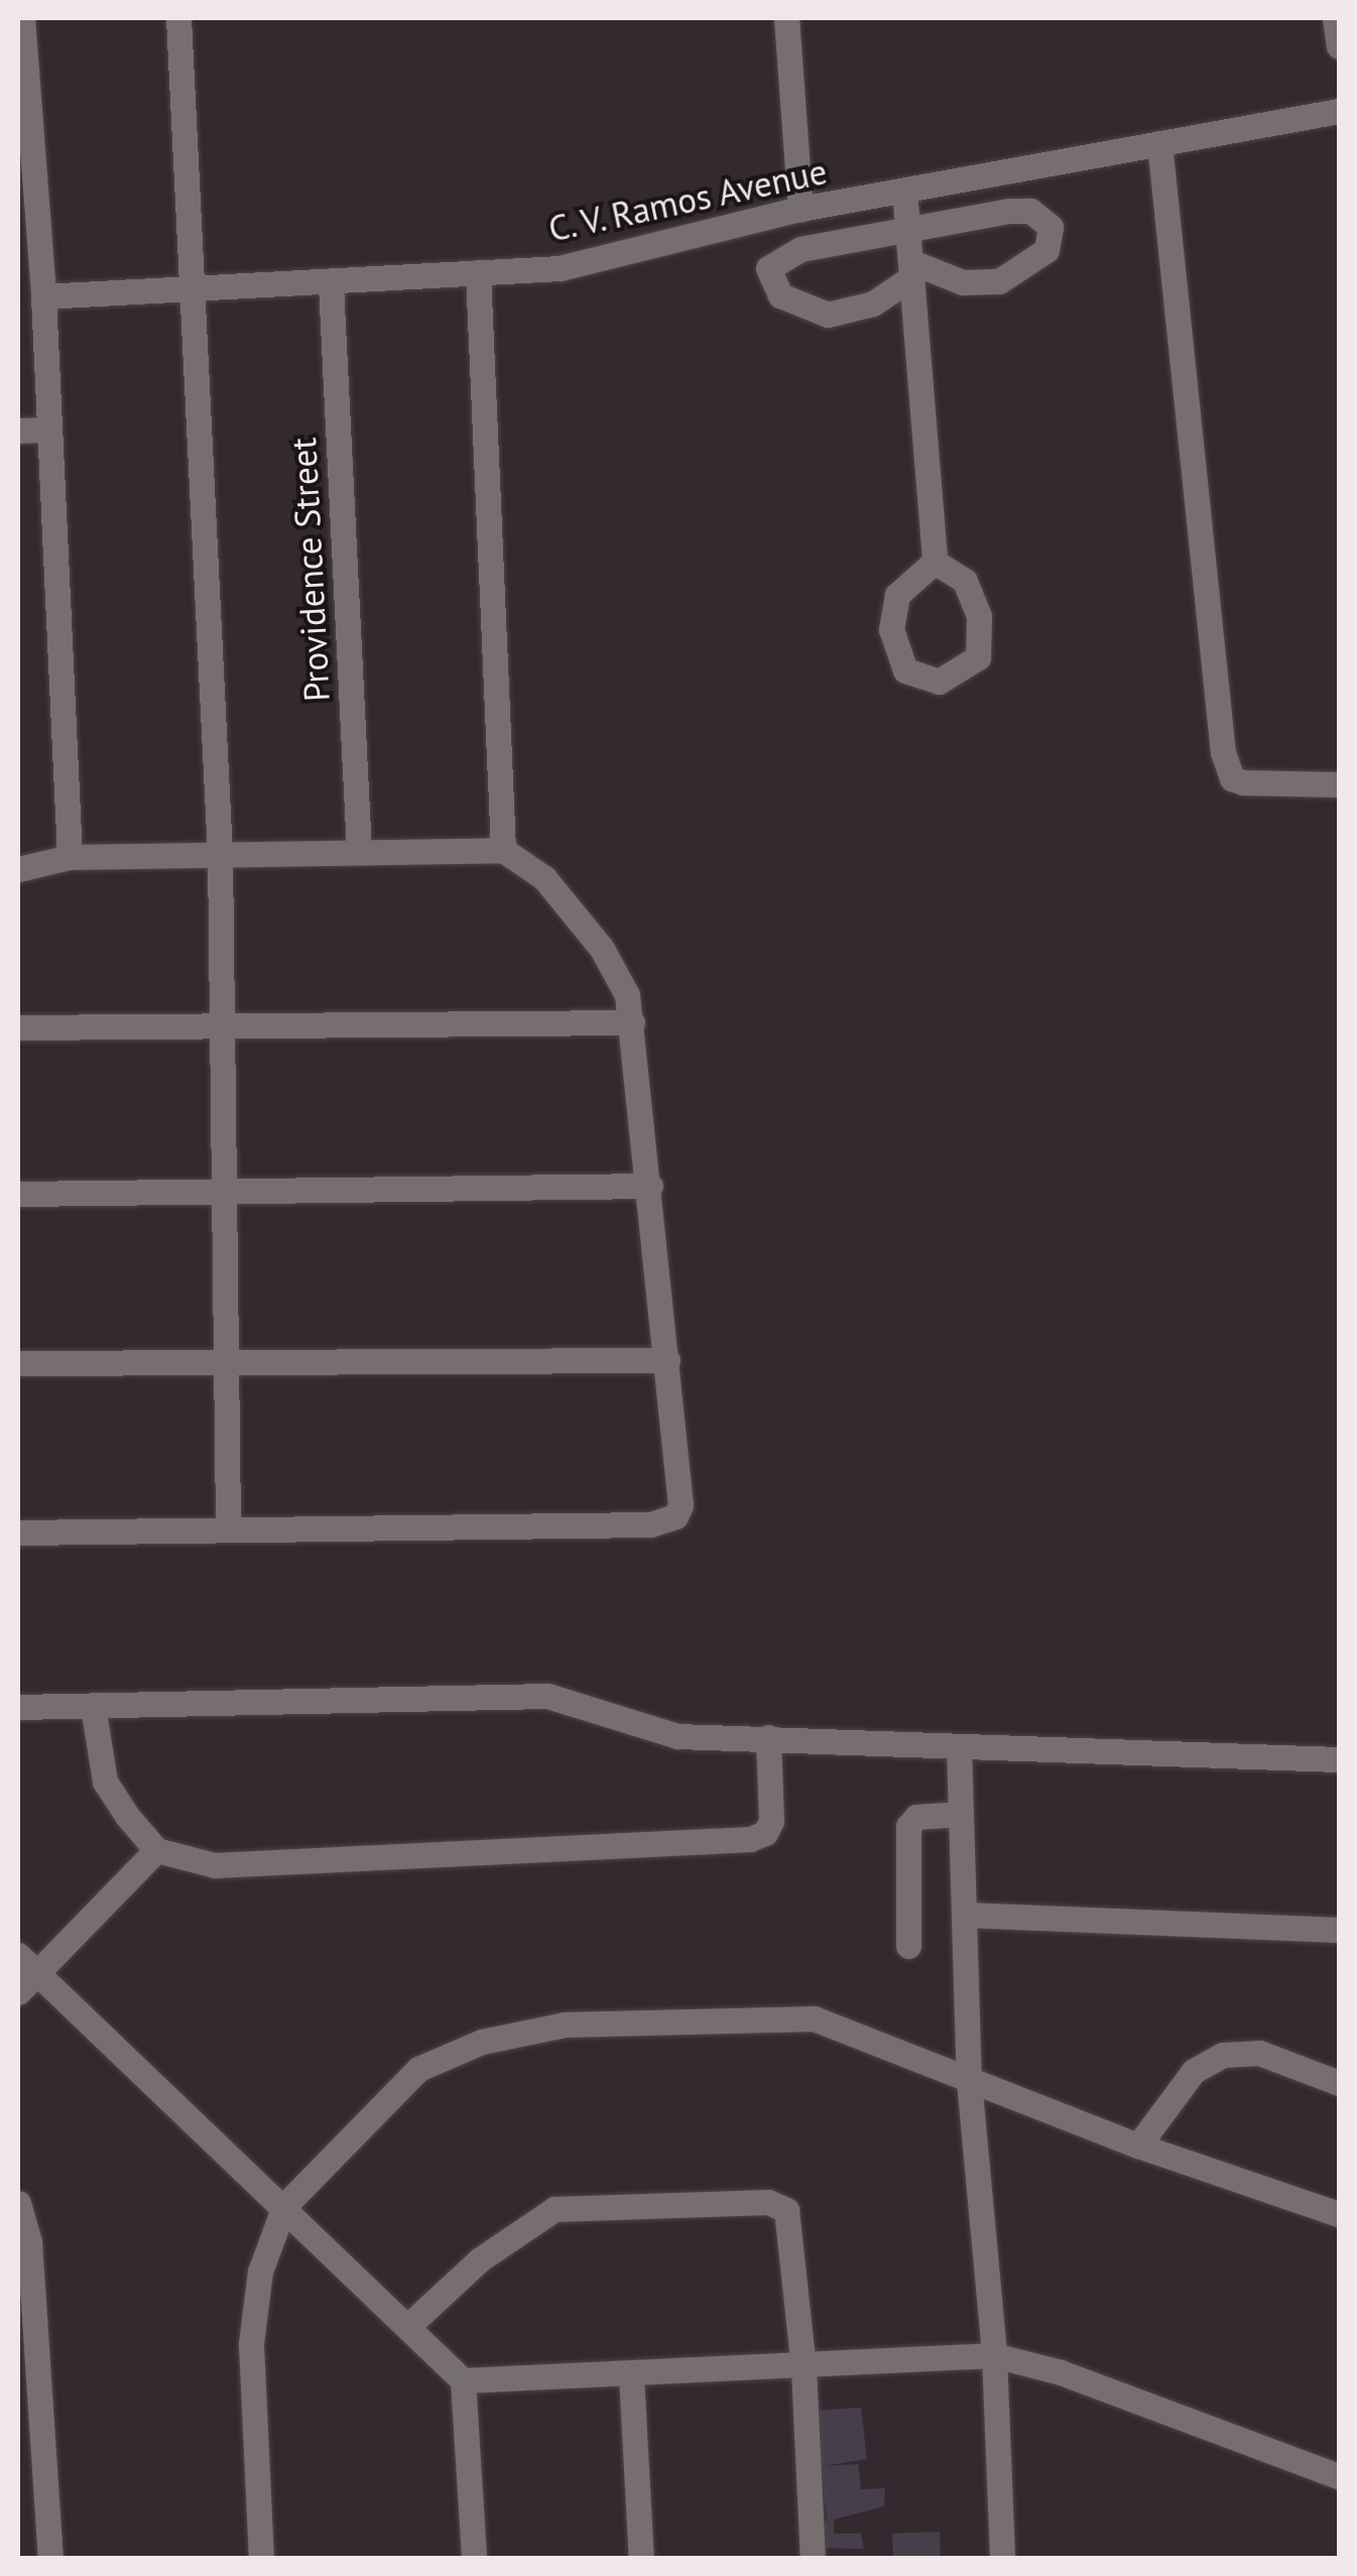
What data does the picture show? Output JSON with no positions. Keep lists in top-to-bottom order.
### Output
{
  "streets": {
    "street": ["C. V. Ramos Avenue", "Providence Street"]
  },
  "crossings": [
    ["C. V. Ramos Avenue", "Providence Street"]
  ]
}
